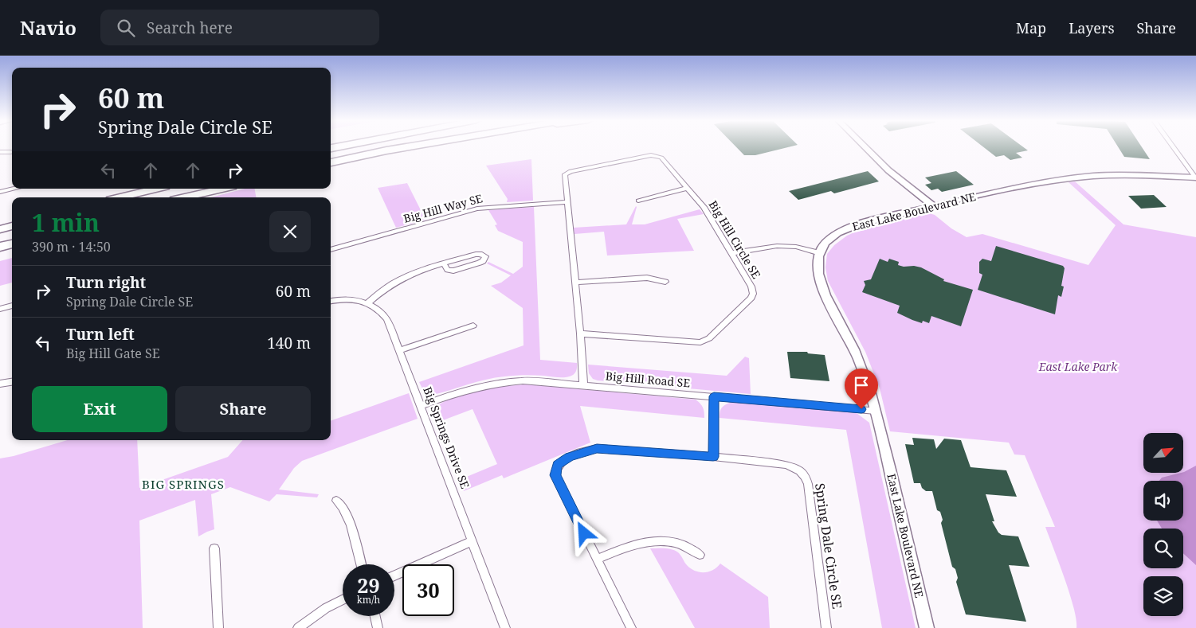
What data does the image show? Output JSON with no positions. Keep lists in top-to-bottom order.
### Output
{
  "streets": {
    "main road": ["East Lake Boulevard NE"],
    "street": [
      "Big Hill Way SE",
      "Big Hill Circle SE",
      "Big Hill Road SE",
      "Big Springs Drive SE",
      "Spring Dale Circle SE"
    ]
  },
  "crossings": [
    ["Big Hill Way SE", "Big Hill Circle SE"],
    ["East Lake Boulevard NE", "Big Hill Road SE"],
    ["Big Hill Circle SE", "Big Hill Road SE"],
    ["Big Hill Road SE", "Big Springs Drive SE"]
  ],
  "districts": ["BIG SPRINGS"],
  "parks": ["East Lake Park"],
  "north": "top right",
  "page": {
    "header": "Navio",
    "search": "Search here",
    "nav": ["Map", "Layers", "Share"],
    "turn": ["60 m", "Spring Dale Circle SE"],
    "heading": ["1 min", "390 m · 14:50"],
    "list": [
      {
        "name": "Turn right",
        "note": "Spring Dale Circle SE",
        "value": "60 m"
      },
      {
        "name": "Turn left",
        "note": "Big Hill Gate SE",
        "value": "140 m"
      }
    ],
    "buttons": ["Exit", "Share"],
    "speed": "29 km/h",
    "limit": "30"
  }
}
